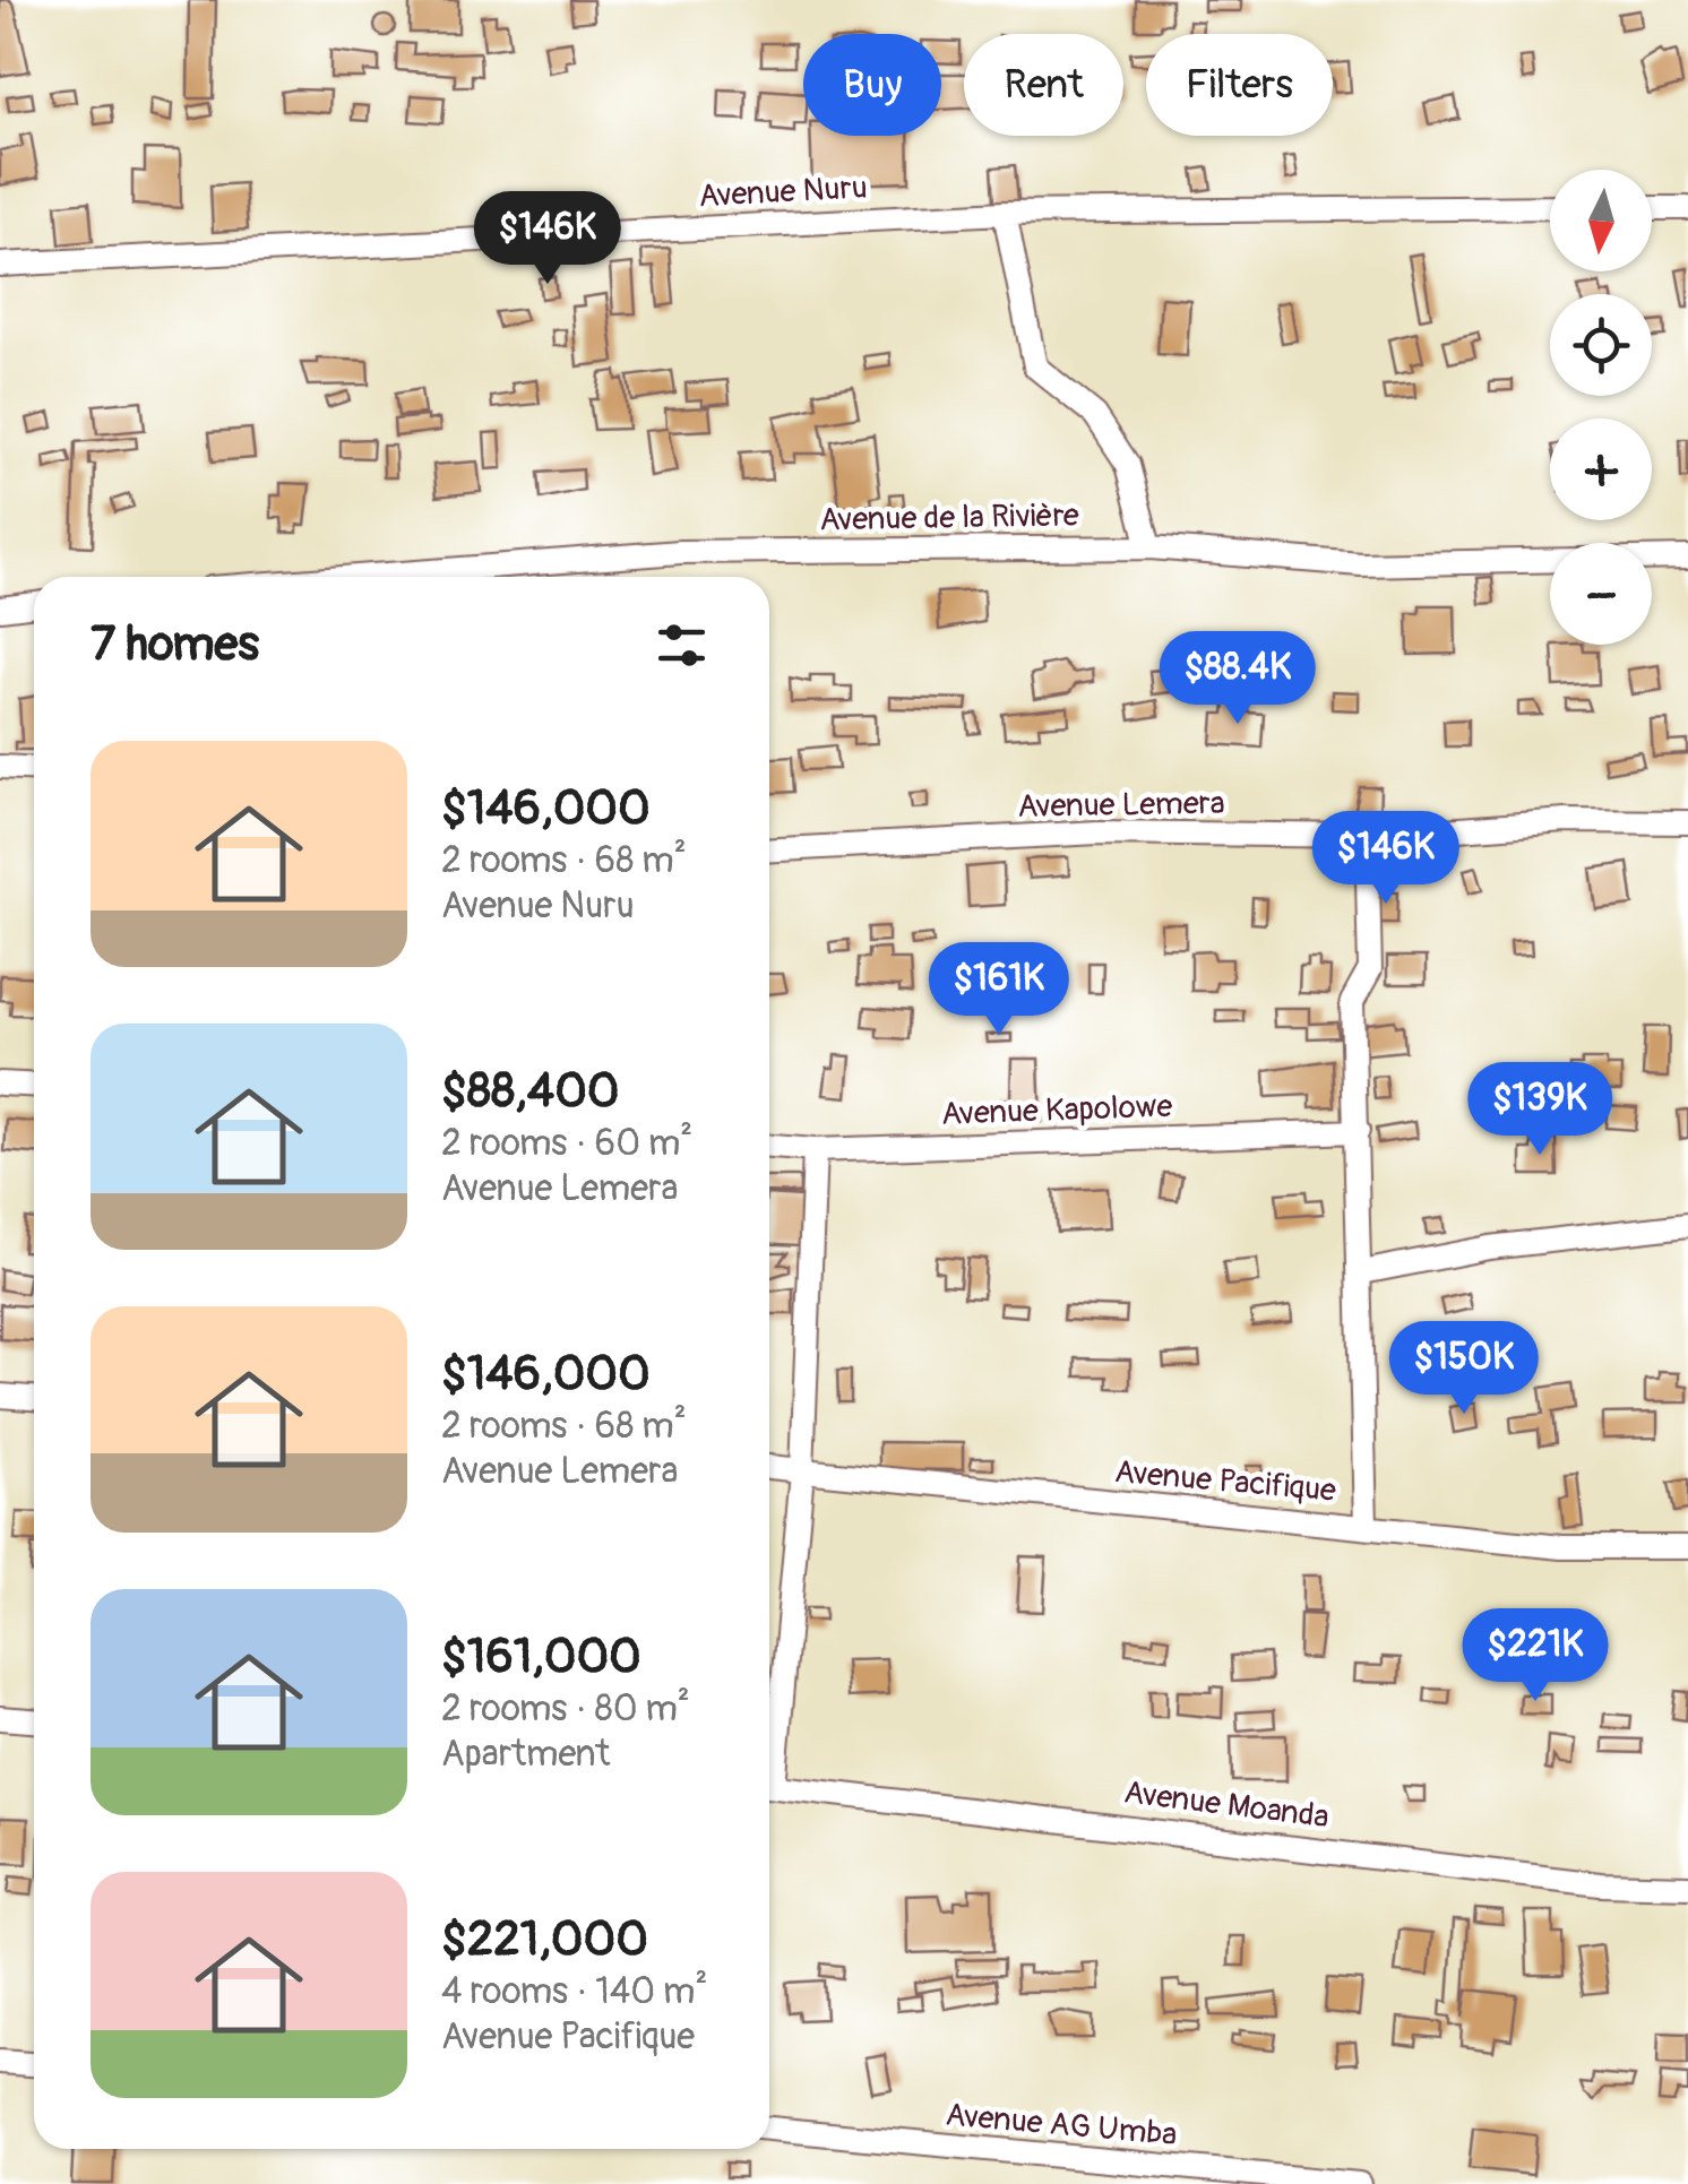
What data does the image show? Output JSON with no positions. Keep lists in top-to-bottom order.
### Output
{
  "streets": {
    "street": [
      "Avenue Nuru",
      "Avenue de la Rivière",
      "Avenue Lemera",
      "Avenue Kapolowe",
      "Avenue Pacifique",
      "Avenue Moanda",
      "Avenue AG Umba"
    ]
  },
  "north": "bottom",
  "page": {
    "chip": ["Buy", "Rent", "Filters"],
    "map_buttons": ["+", "−"],
    "price": [
      "$146K",
      "$88.4K",
      "$146K",
      "$161K",
      "$139K",
      "$150K",
      "$221K"
    ],
    "heading": "7 homes",
    "list": [
      {
        "name": "$146,000",
        "note": "2 rooms · 68 m² · Avenue Nuru"
      },
      {
        "name": "$88,400",
        "note": "2 rooms · 60 m² · Avenue Lemera"
      },
      {
        "name": "$146,000",
        "note": "2 rooms · 68 m² · Avenue Lemera"
      },
      {
        "name": "$161,000",
        "note": "2 rooms · 80 m² · Apartment"
      },
      {
        "name": "$221,000",
        "note": "4 rooms · 140 m² · Avenue Pacifique"
      }
    ]
  }
}
